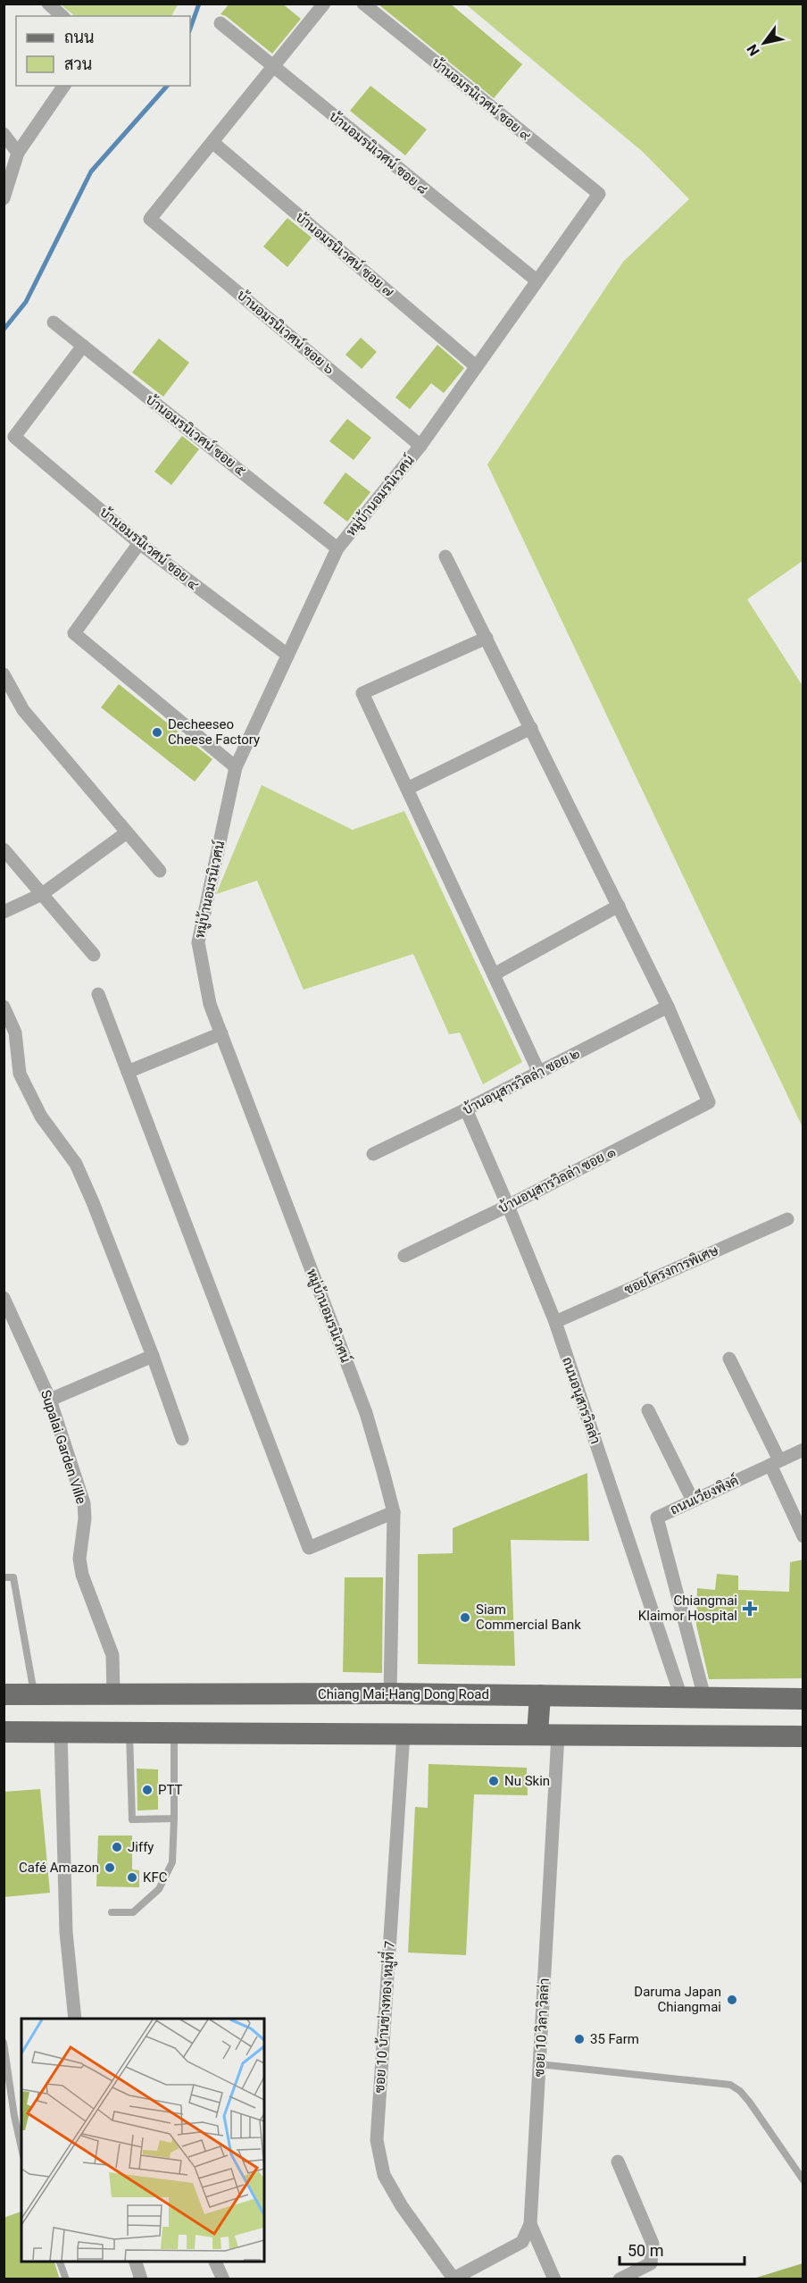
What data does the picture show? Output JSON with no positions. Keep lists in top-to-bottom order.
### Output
{
  "streets": {
    "main road": ["Chiang Mai-Hang Dong Road"],
    "street": [
      "บ้านอมรนิเวศน์ ซอย ๙",
      "บ้านอมรนิเวศน์ ซอย ๘",
      "บ้านอมรนิเวศน์ ซอย ๗",
      "บ้านอมรนิเวศน์ ซอย ๖",
      "บ้านอมรนิเวศน์ ซอย ๕",
      "หมู่บ้านอมรนิเวศน์",
      "บ้านอมรนิเวศน์ ซอย ๔",
      "บ้านอนุสารวิลล่า ซอย ๒",
      "บ้านอนุสารวิลล่า ซอย ๑",
      "ซอยโครงการพิเศษ",
      "ถนนอนุสารวิลล่า",
      "Supalai Garden Ville",
      "ถนนเวียงพิงค์",
      "ซอย 10 บ้านช่างทอง หมู่ที่ 7",
      "ซอย 10 วิลา วิลล่า"
    ]
  },
  "crossings": [
    ["บ้านอมรนิเวศน์ ซอย ๙", "หมู่บ้านอมรนิเวศน์"],
    ["บ้านอมรนิเวศน์ ซอย ๘", "หมู่บ้านอมรนิเวศน์"],
    ["บ้านอมรนิเวศน์ ซอย ๗", "บ้านอมรนิเวศน์ ซอย ๖"],
    ["บ้านอมรนิเวศน์ ซอย ๗", "หมู่บ้านอมรนิเวศน์"],
    ["บ้านอมรนิเวศน์ ซอย ๖", "หมู่บ้านอมรนิเวศน์"],
    ["บ้านอมรนิเวศน์ ซอย ๕", "หมู่บ้านอมรนิเวศน์"],
    ["บ้านอมรนิเวศน์ ซอย ๕", "บ้านอมรนิเวศน์ ซอย ๔"],
    ["หมู่บ้านอมรนิเวศน์", "บ้านอมรนิเวศน์ ซอย ๔"],
    ["หมู่บ้านอมรนิเวศน์", "Chiang Mai-Hang Dong Road"],
    ["บ้านอนุสารวิลล่า ซอย ๒", "บ้านอนุสารวิลล่า ซอย ๑"],
    ["บ้านอนุสารวิลล่า ซอย ๒", "ถนนอนุสารวิลล่า"],
    ["บ้านอนุสารวิลล่า ซอย ๑", "ถนนอนุสารวิลล่า"],
    ["ซอยโครงการพิเศษ", "ถนนอนุสารวิลล่า"],
    ["ถนนอนุสารวิลล่า", "Chiang Mai-Hang Dong Road"],
    ["Supalai Garden Ville", "Chiang Mai-Hang Dong Road"],
    ["ถนนเวียงพิงค์", "Chiang Mai-Hang Dong Road"]
  ],
  "places": {
    "other": [
      "Decheeseo Cheese Factory",
      "Siam Commercial Bank",
      "Nu Skin",
      "PTT",
      "Jiffy",
      "Café Amazon",
      "KFC",
      "Daruma Japan Chiangmai",
      "35 Farm"
    ],
    "health": ["Chiangmai Klaimor Hospital"]
  },
  "legend": ["ถนน", "สวน"],
  "scale_bar": "50 m",
  "north": "bottom left"
}
